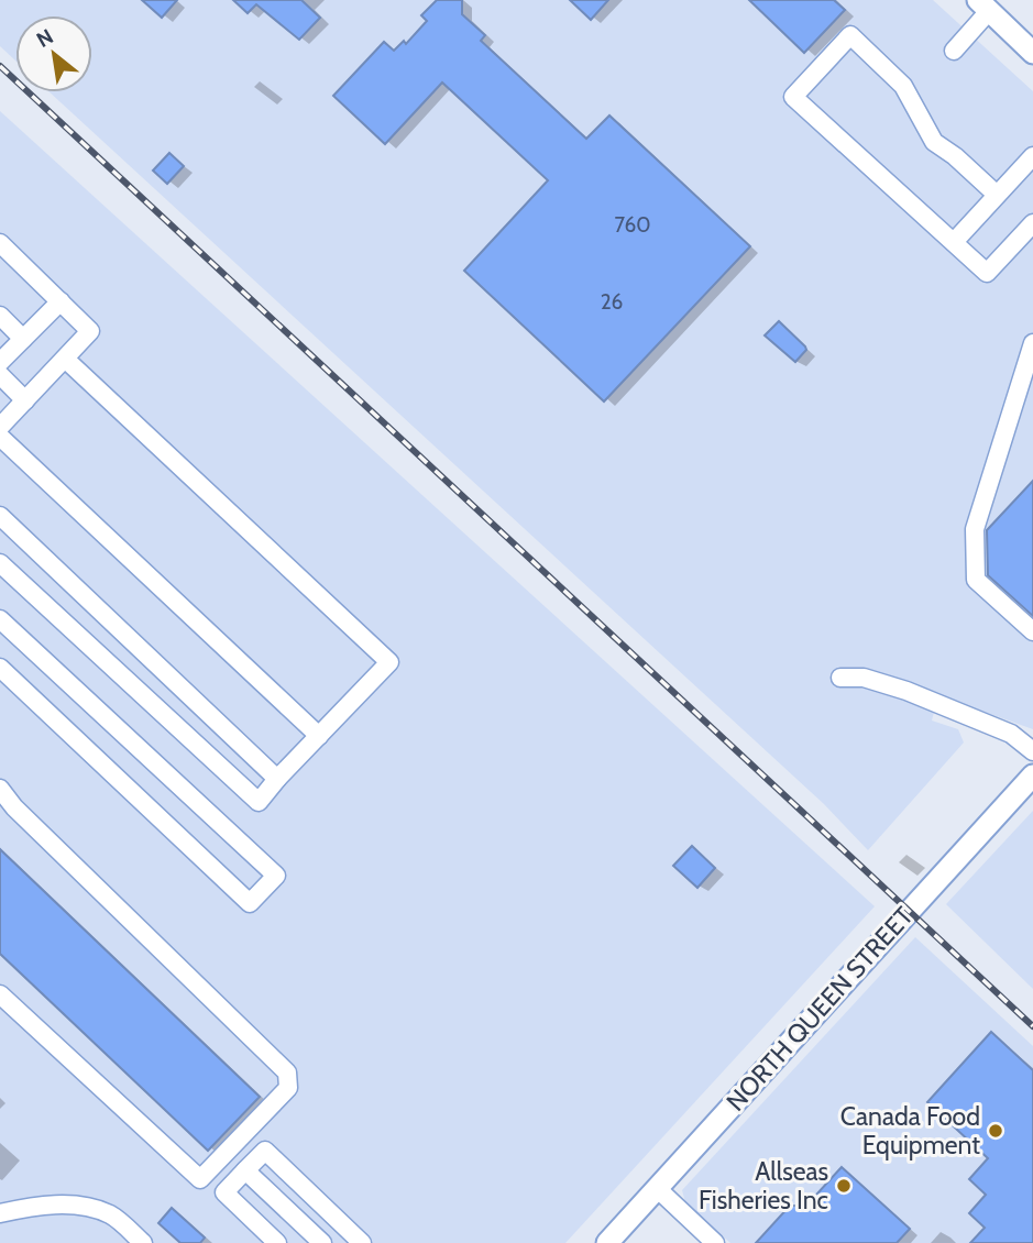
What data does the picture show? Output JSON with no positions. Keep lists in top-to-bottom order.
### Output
{
  "streets": {
    "main road": ["NORTH QUEEN STREET"]
  },
  "places": ["Canada Food Equipment", "Allseas Fisheries Inc"],
  "house_numbers": ["760", "26"],
  "north": "top left"
}
